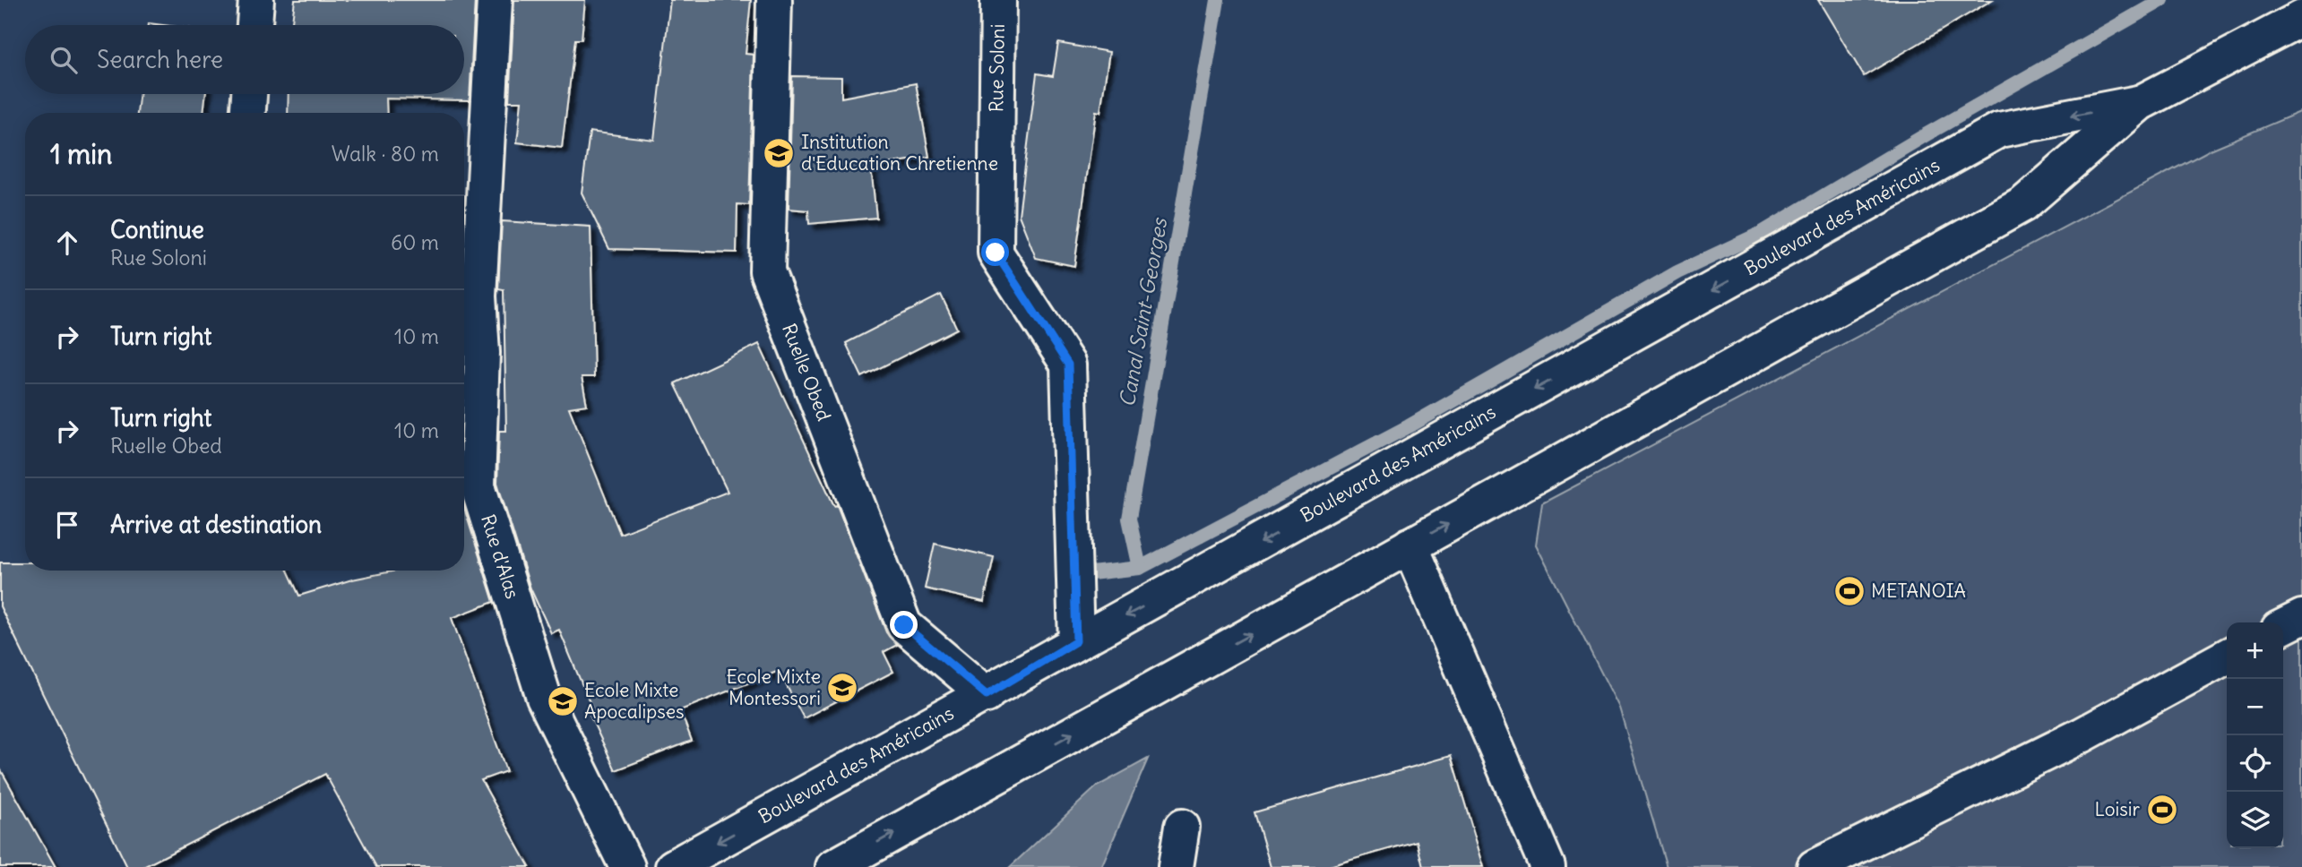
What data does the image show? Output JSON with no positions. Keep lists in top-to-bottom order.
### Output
{
  "streets": {
    "main road": [
      "Rue Soloni",
      "Boulevard des Américains",
      "Ruelle Obed",
      "Rue d'Alas"
    ]
  },
  "crossings": [
    ["Rue Soloni", "Boulevard des Américains"],
    ["Boulevard des Américains", "Ruelle Obed"]
  ],
  "water": ["Canal Saint-Georges"],
  "places": {
    "school or university": ["Institution d'Education Chretienne", "Ecole Mixte Montessori", "Ecole Mixte Apocalipses"],
    "sports": ["METANOIA", "Loisir"]
  },
  "page": {
    "search": "Search here",
    "heading": ["1 min", "Walk · 80 m"],
    "list": [
      ["Continue", "Rue Soloni", "60 m"],
      ["Turn right", "10 m"],
      ["Turn right", "Ruelle Obed", "10 m"],
      "Arrive at destination"
    ],
    "map_buttons": ["+", "−"]
  }
}
